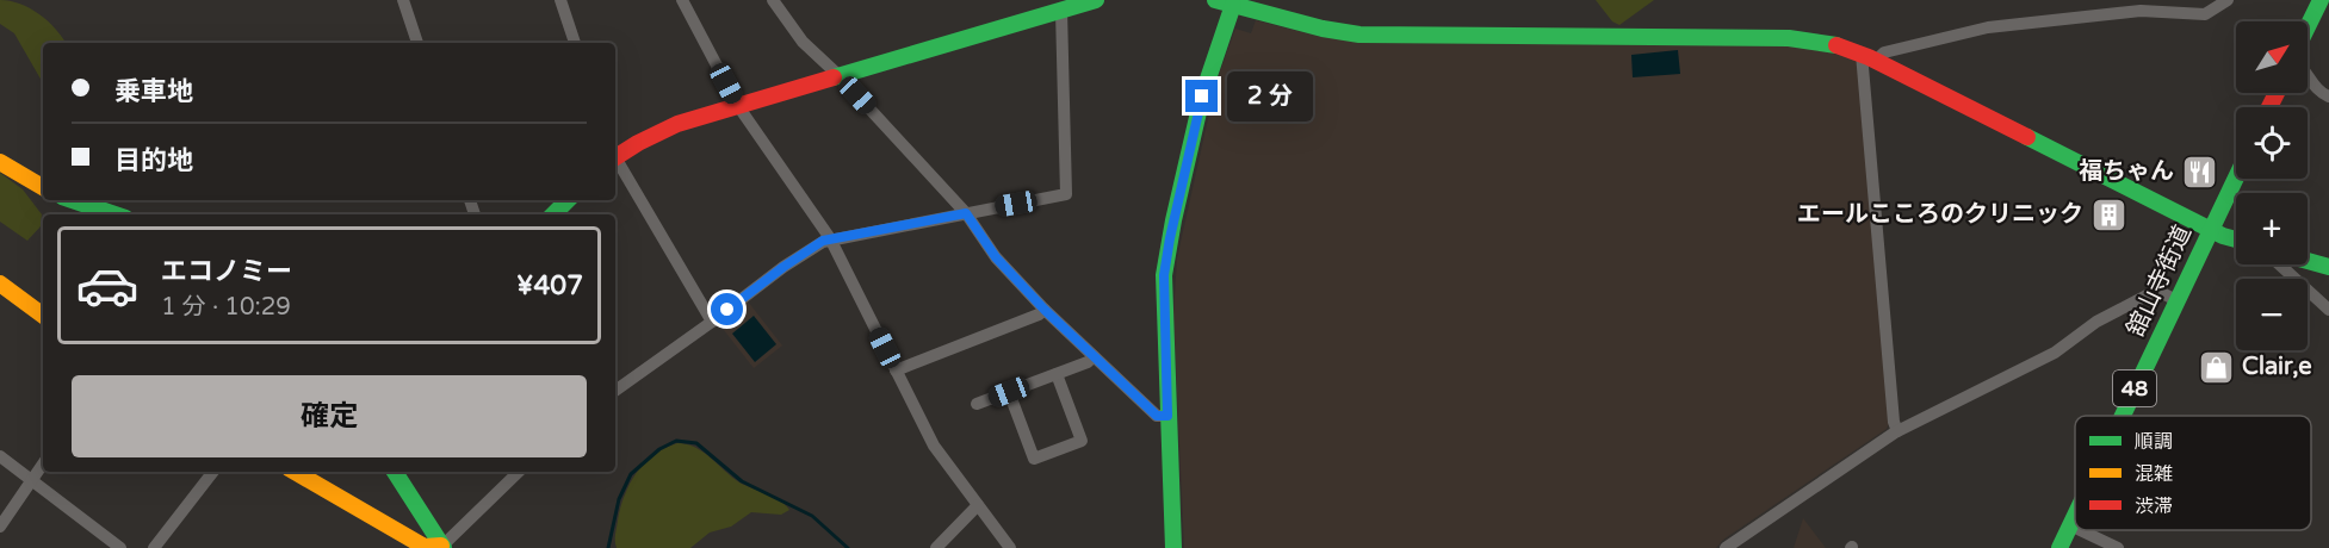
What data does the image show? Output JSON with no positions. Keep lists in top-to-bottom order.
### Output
{
  "streets": {
    "street": ["舘山寺街道", "48"]
  },
  "places": {
    "restaurant": ["福ちゃん"],
    "building": ["エールこころのクリニック"],
    "shop": ["Clair,e"]
  },
  "legend": ["順調", "混雑", "渋滞"],
  "north": "top right",
  "page": {
    "map_buttons": ["+", "−"],
    "banner": ["乗車地", "目的地"],
    "bubble": "2 分",
    "list": [
      {
        "name": "エコノミー",
        "note": "1 分 · 10:29",
        "value": "¥407"
      }
    ],
    "buttons": "確定"
  }
}
